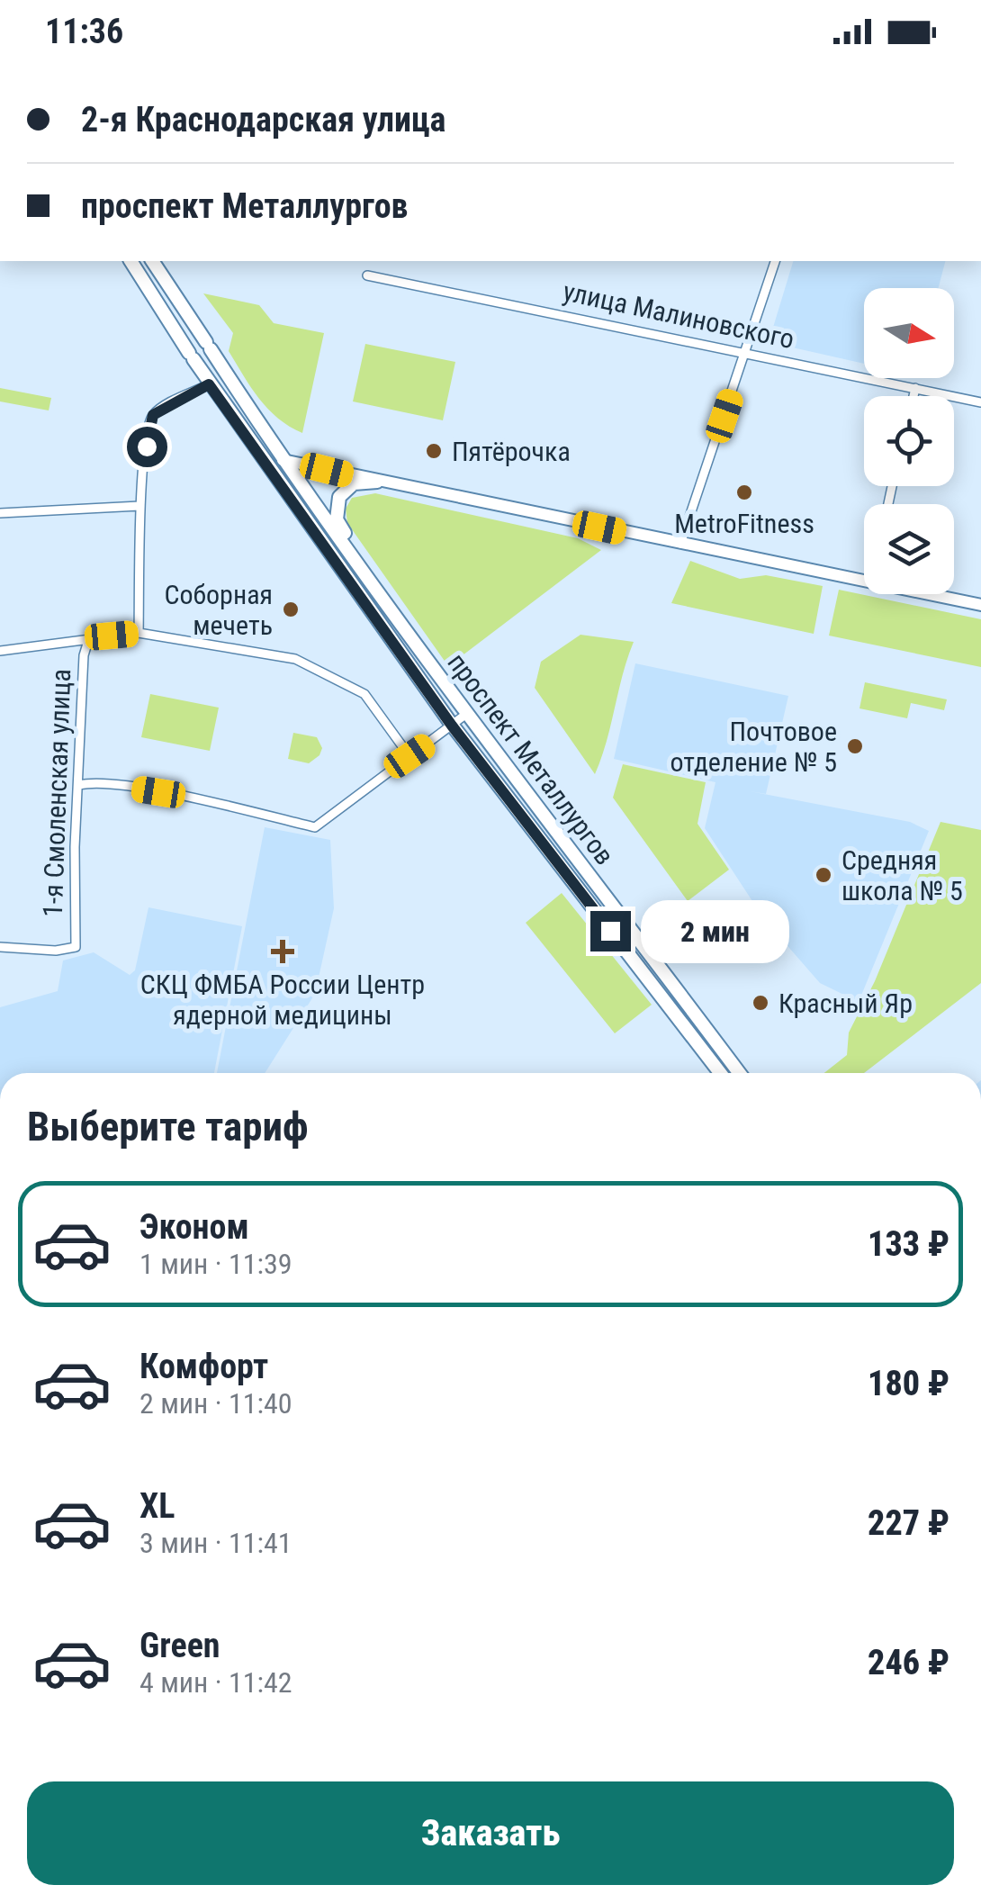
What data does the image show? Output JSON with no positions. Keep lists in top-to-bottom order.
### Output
{
  "streets": {
    "main road": ["проспект Металлургов"],
    "street": ["улица Малиновского", "1-я Смоленская улица"]
  },
  "places": {
    "other": [
      "Пятёрочка",
      "MetroFitness",
      "Соборная мечеть",
      "Почтовое отделение № 5",
      "Средняя школа № 5",
      "Красный Яр"
    ],
    "health": ["СКЦ ФМБА России Центр ядерной медицины"]
  },
  "north": "right",
  "page": {
    "status": "11:36",
    "banner": ["2-я Краснодарская улица", "проспект Металлургов"],
    "bubble": "2 мин",
    "heading": "Выберите тариф",
    "list": [
      {
        "name": "Эконом",
        "note": "1 мин · 11:39",
        "value": "133 ₽"
      },
      {
        "name": "Комфорт",
        "note": "2 мин · 11:40",
        "value": "180 ₽"
      },
      {
        "name": "XL",
        "note": "3 мин · 11:41",
        "value": "227 ₽"
      },
      {
        "name": "Green",
        "note": "4 мин · 11:42",
        "value": "246 ₽"
      }
    ],
    "buttons": "Заказать"
  }
}
